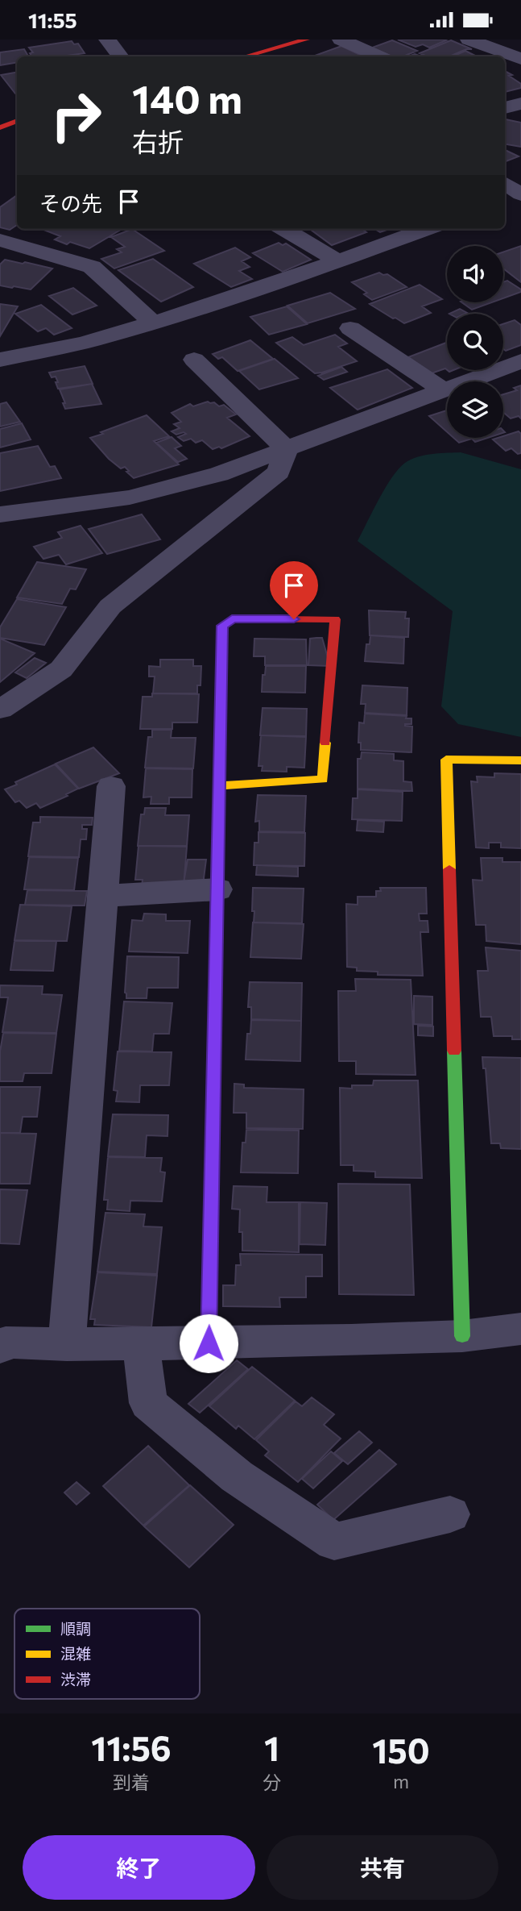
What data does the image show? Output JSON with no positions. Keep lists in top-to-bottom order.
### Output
{
  "legend": ["順調", "混雑", "渋滞"],
  "page": {
    "status": "11:55",
    "turn": ["140 m", "右折"],
    "then": "その先",
    "eta": [
      "11:56",
      "到着",
      "1",
      "分",
      "150",
      "m"
    ],
    "buttons": ["終了", "共有"]
  }
}
